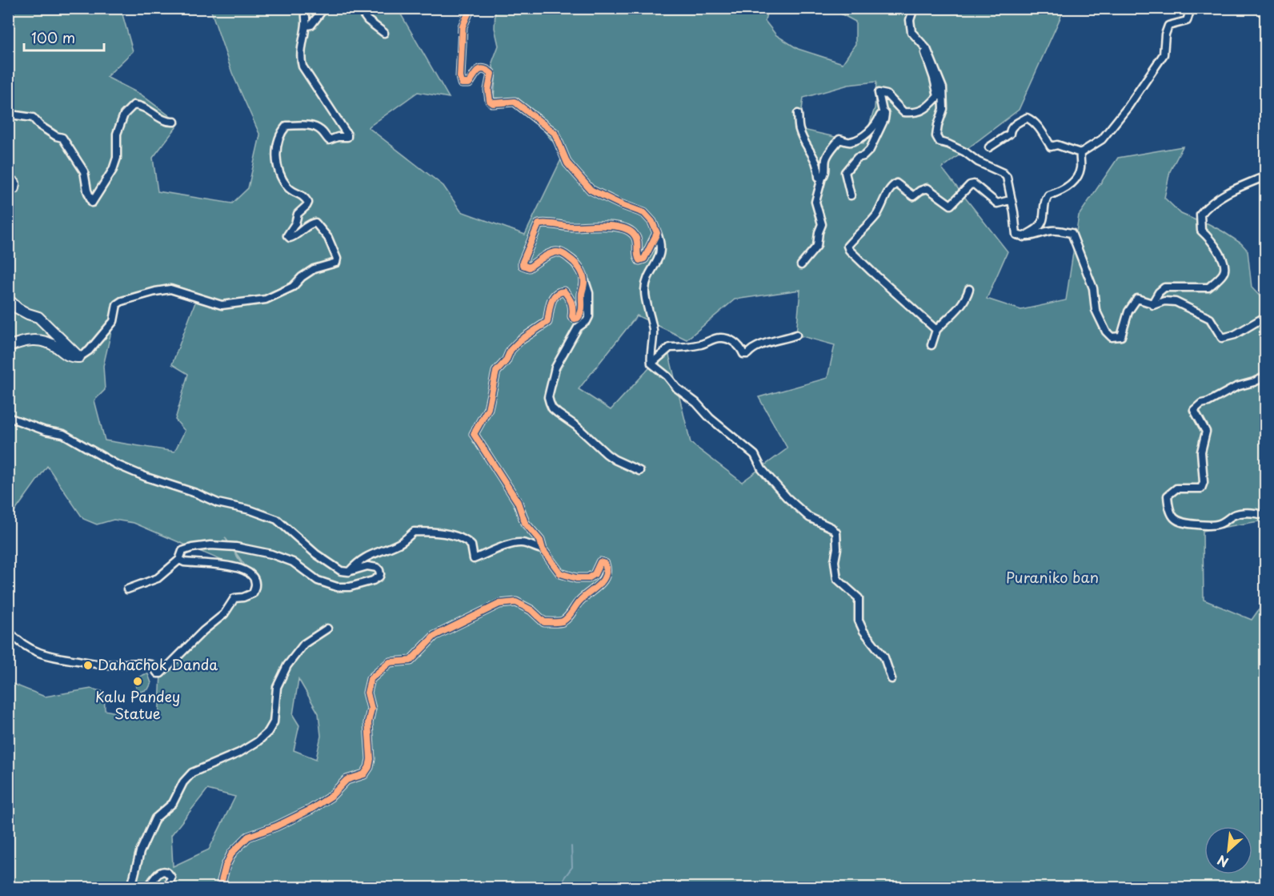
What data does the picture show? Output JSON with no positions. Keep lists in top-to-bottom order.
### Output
{
  "parks": ["Puraniko ban"],
  "places": ["Dahachok Danda", "Kalu Pandey Statue"],
  "scale_bar": "100 m",
  "north": "bottom left"
}
